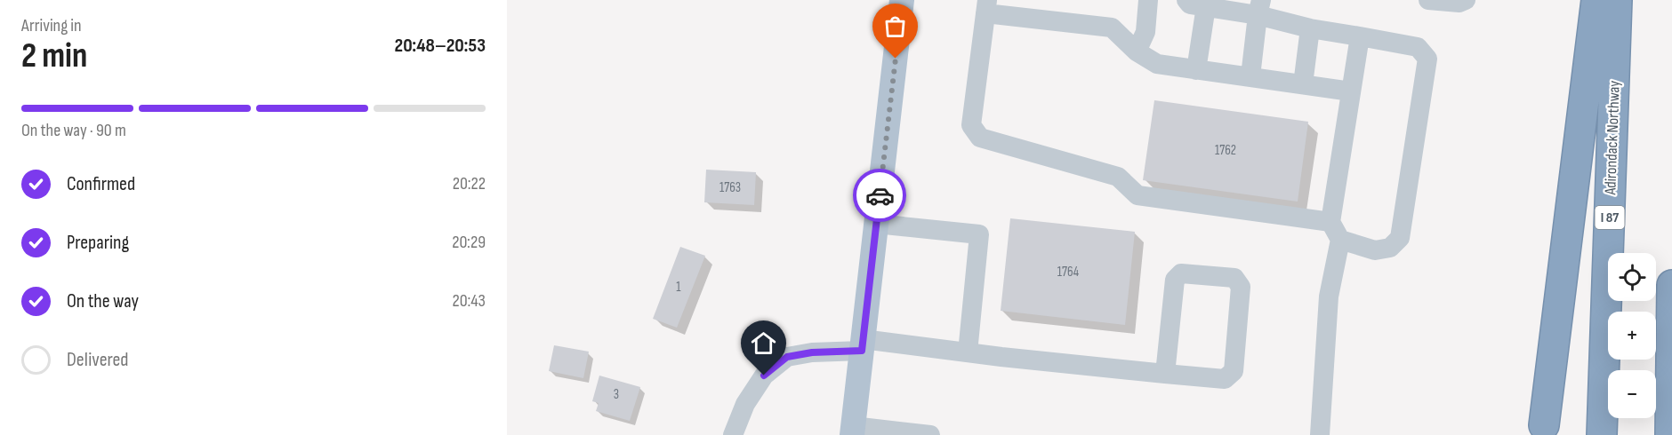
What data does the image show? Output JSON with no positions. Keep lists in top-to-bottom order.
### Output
{
  "streets": {
    "highway": ["Adirondack Northway", "I 87"]
  },
  "house_numbers": [
    "1762",
    "1763",
    "1764",
    "1",
    "3"
  ],
  "page": {
    "heading": ["2 min", "Arriving in", "20:48–20:53"],
    "bar": "On the way · 90 m",
    "list": [
      ["Confirmed", "20:22"],
      ["Preparing", "20:29"],
      ["On the way", "20:43"],
      "Delivered"
    ],
    "map_buttons": ["+", "−"]
  }
}
